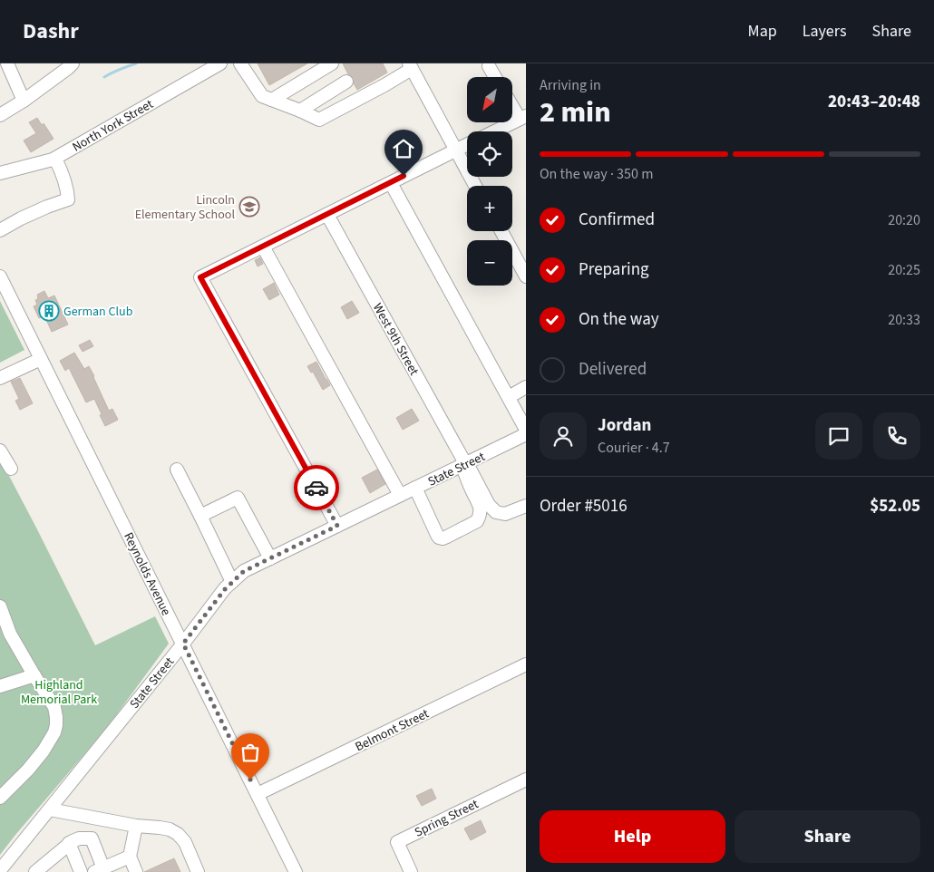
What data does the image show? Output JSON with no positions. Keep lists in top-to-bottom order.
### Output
{
  "streets": {
    "street": [
      "North York Street",
      "West 9th Street",
      "State Street",
      "Reynolds Avenue",
      "Belmont Street",
      "Spring Street"
    ]
  },
  "crossings": [
    ["West 9th Street", "State Street"],
    ["State Street", "Reynolds Avenue"],
    ["Reynolds Avenue", "Belmont Street"]
  ],
  "parks": ["Highland Memorial Park"],
  "places": {
    "school or university": ["Lincoln Elementary School"],
    "building": ["German Club"]
  },
  "north": "bottom left",
  "page": {
    "header": "Dashr",
    "nav": ["Map", "Layers", "Share"],
    "heading": ["2 min", "Arriving in", "20:43–20:48"],
    "panel": [
      "Jordan",
      "Courier · 4.7",
      "Order #5016",
      "$52.05"
    ],
    "map_buttons": ["+", "−"],
    "bar": "On the way · 350 m",
    "list": [
      ["Confirmed", "20:20"],
      ["Preparing", "20:25"],
      ["On the way", "20:33"],
      "Delivered"
    ],
    "buttons": ["Help", "Share"]
  }
}
